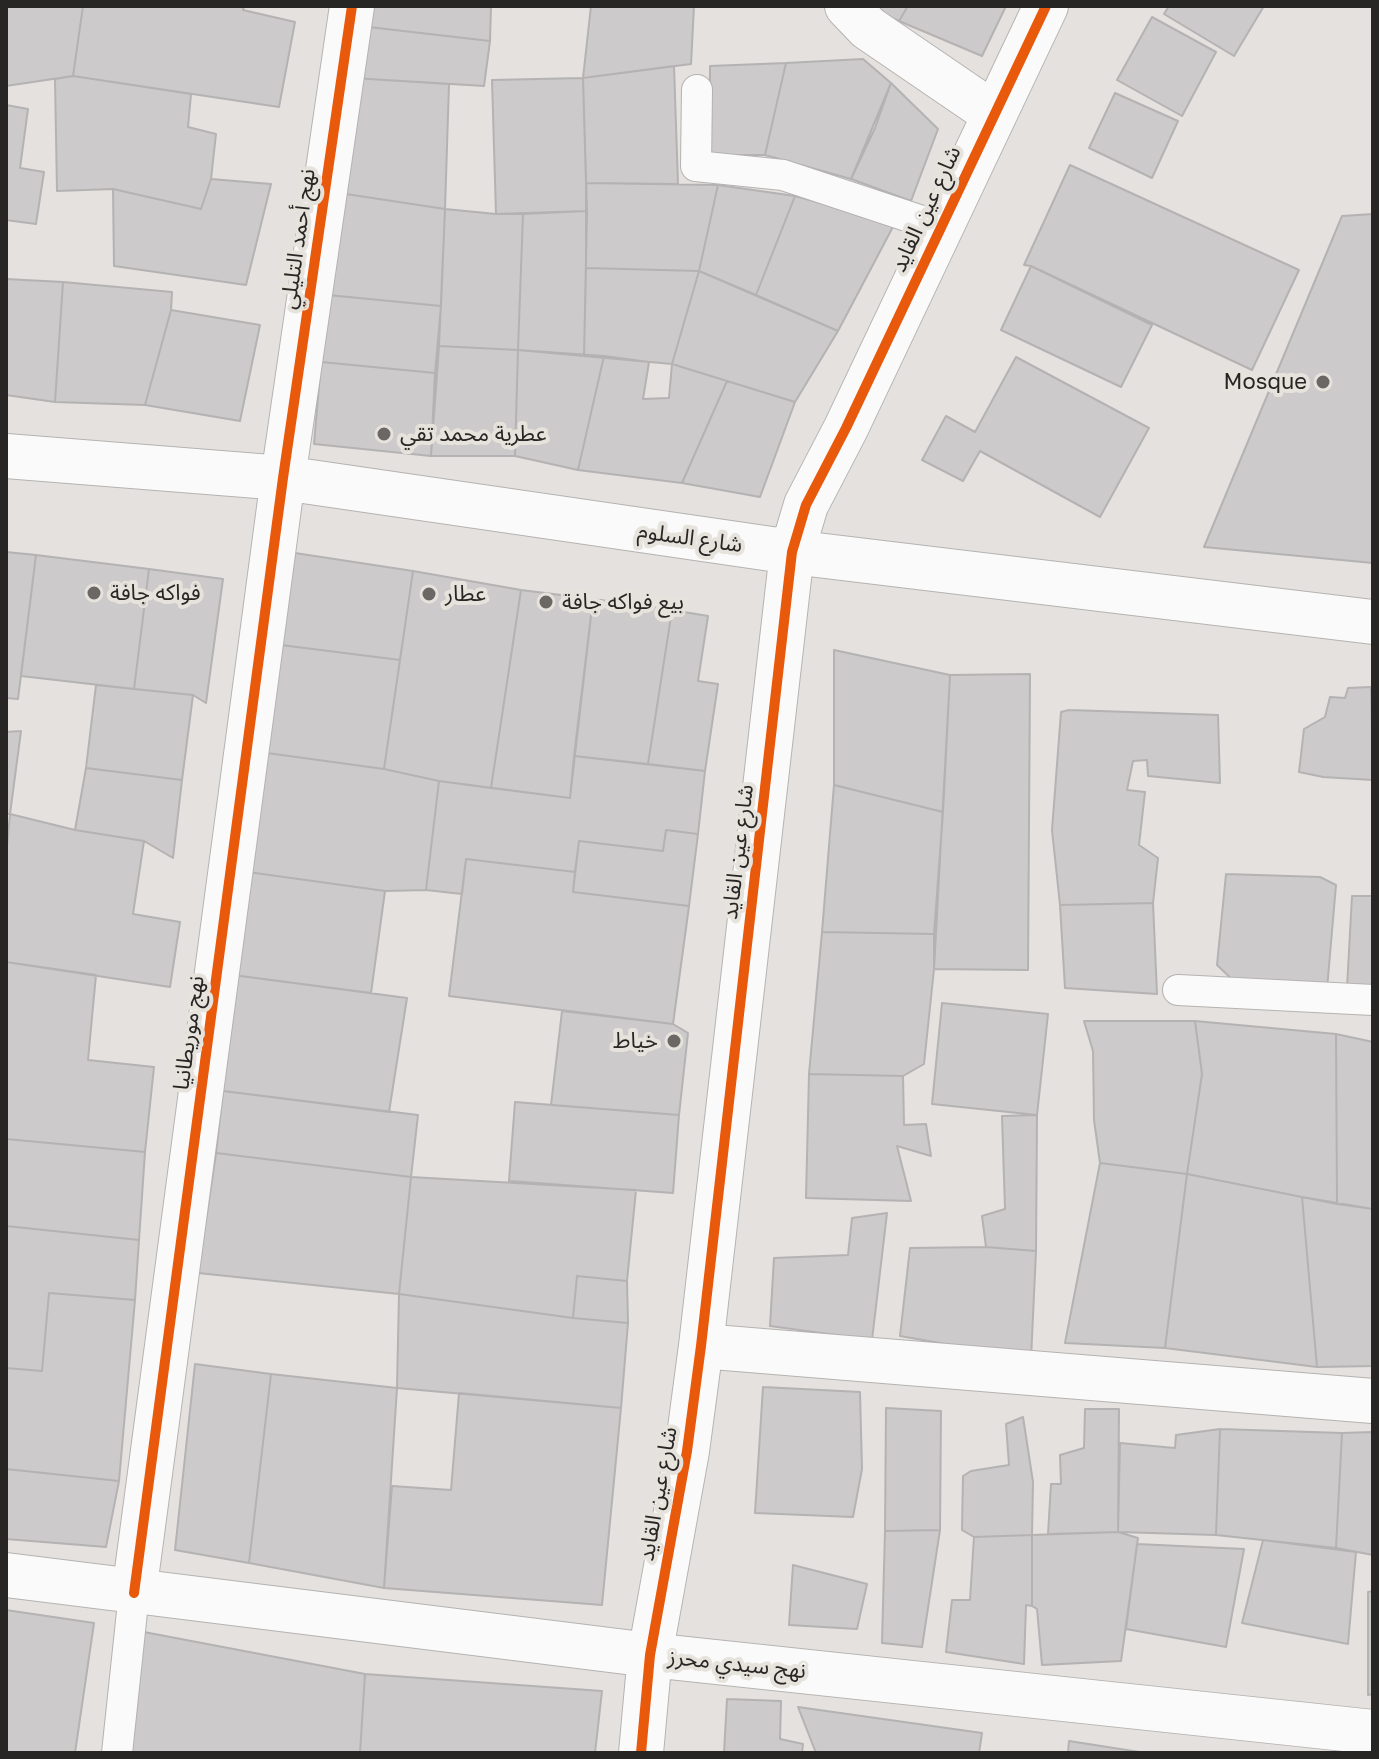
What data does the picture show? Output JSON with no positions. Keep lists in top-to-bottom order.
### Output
{
  "streets": {
    "street": [
      "شارع عين القايد",
      "نهج أحمد التليلي",
      "شارع السلوم",
      "نهج موريطانيا",
      "نهج سيدي محرز"
    ]
  },
  "crossings": [
    ["شارع عين القايد", "شارع السلوم"],
    ["شارع عين القايد", "نهج سيدي محرز"],
    ["نهج أحمد التليلي", "شارع السلوم"],
    ["نهج أحمد التليلي", "نهج موريطانيا"],
    ["شارع السلوم", "نهج موريطانيا"],
    ["نهج موريطانيا", "نهج سيدي محرز"]
  ],
  "places": [
    "Mosque",
    "عطرية محمد تقي",
    "فواكه جافة",
    "عطار",
    "بيع فواكه جافة",
    "خياط"
  ]
}
